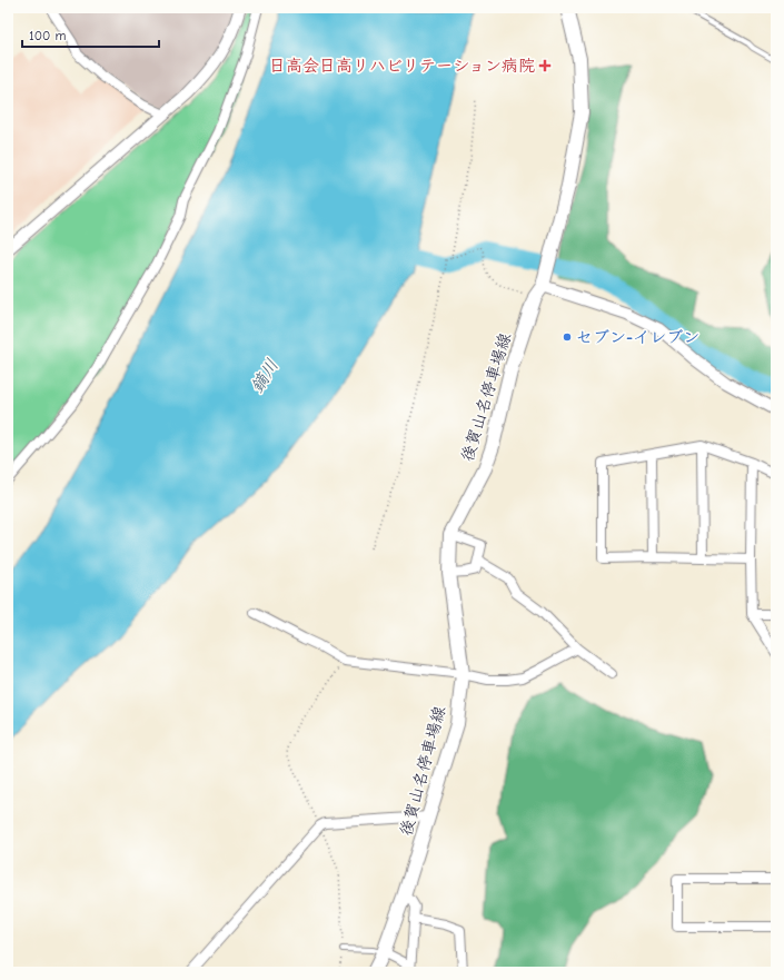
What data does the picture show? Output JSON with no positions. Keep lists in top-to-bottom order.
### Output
{
  "streets": {
    "main road": ["後賀山名停車場線"]
  },
  "water": ["鏑川"],
  "places": {
    "health": ["日高会日高リハビリテーション病院"],
    "other": ["セブン-イレブン"]
  },
  "scale_bar": "100 m"
}
